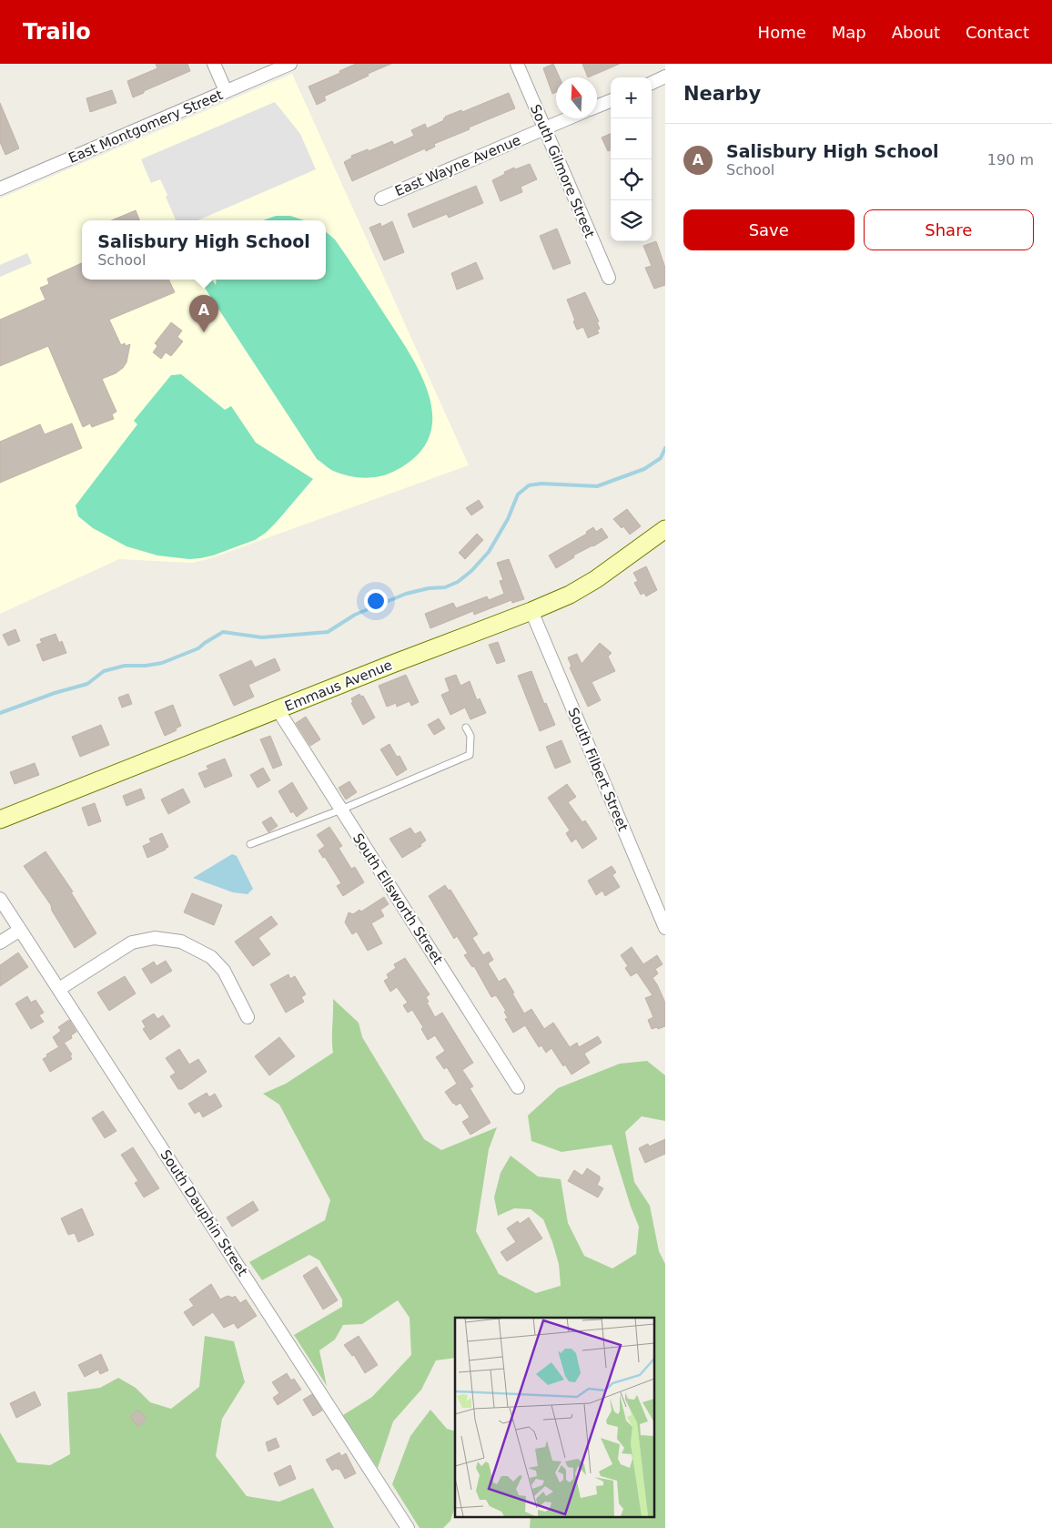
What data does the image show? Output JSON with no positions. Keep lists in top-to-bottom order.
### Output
{
  "streets": {
    "main road": ["Emmaus Avenue"],
    "street": [
      "East Montgomery Street",
      "East Wayne Avenue",
      "South Gilmore Street",
      "South Filbert Street",
      "South Ellsworth Street",
      "South Dauphin Street"
    ]
  },
  "crossings": [
    ["East Wayne Avenue", "South Gilmore Street"],
    ["Emmaus Avenue", "South Filbert Street"],
    ["Emmaus Avenue", "South Ellsworth Street"]
  ],
  "north": "top",
  "page": {
    "header": "Trailo",
    "nav": [
      "Home",
      "Map",
      "About",
      "Contact"
    ],
    "heading": "Nearby",
    "map_buttons": ["+", "−"],
    "list": [
      {
        "mark": "A",
        "name": "Salisbury High School",
        "note": "School",
        "value": "190 m"
      }
    ],
    "buttons": ["Save", "Share"],
    "popup": ["Salisbury High School", "School"],
    "pins": "A"
  }
}
